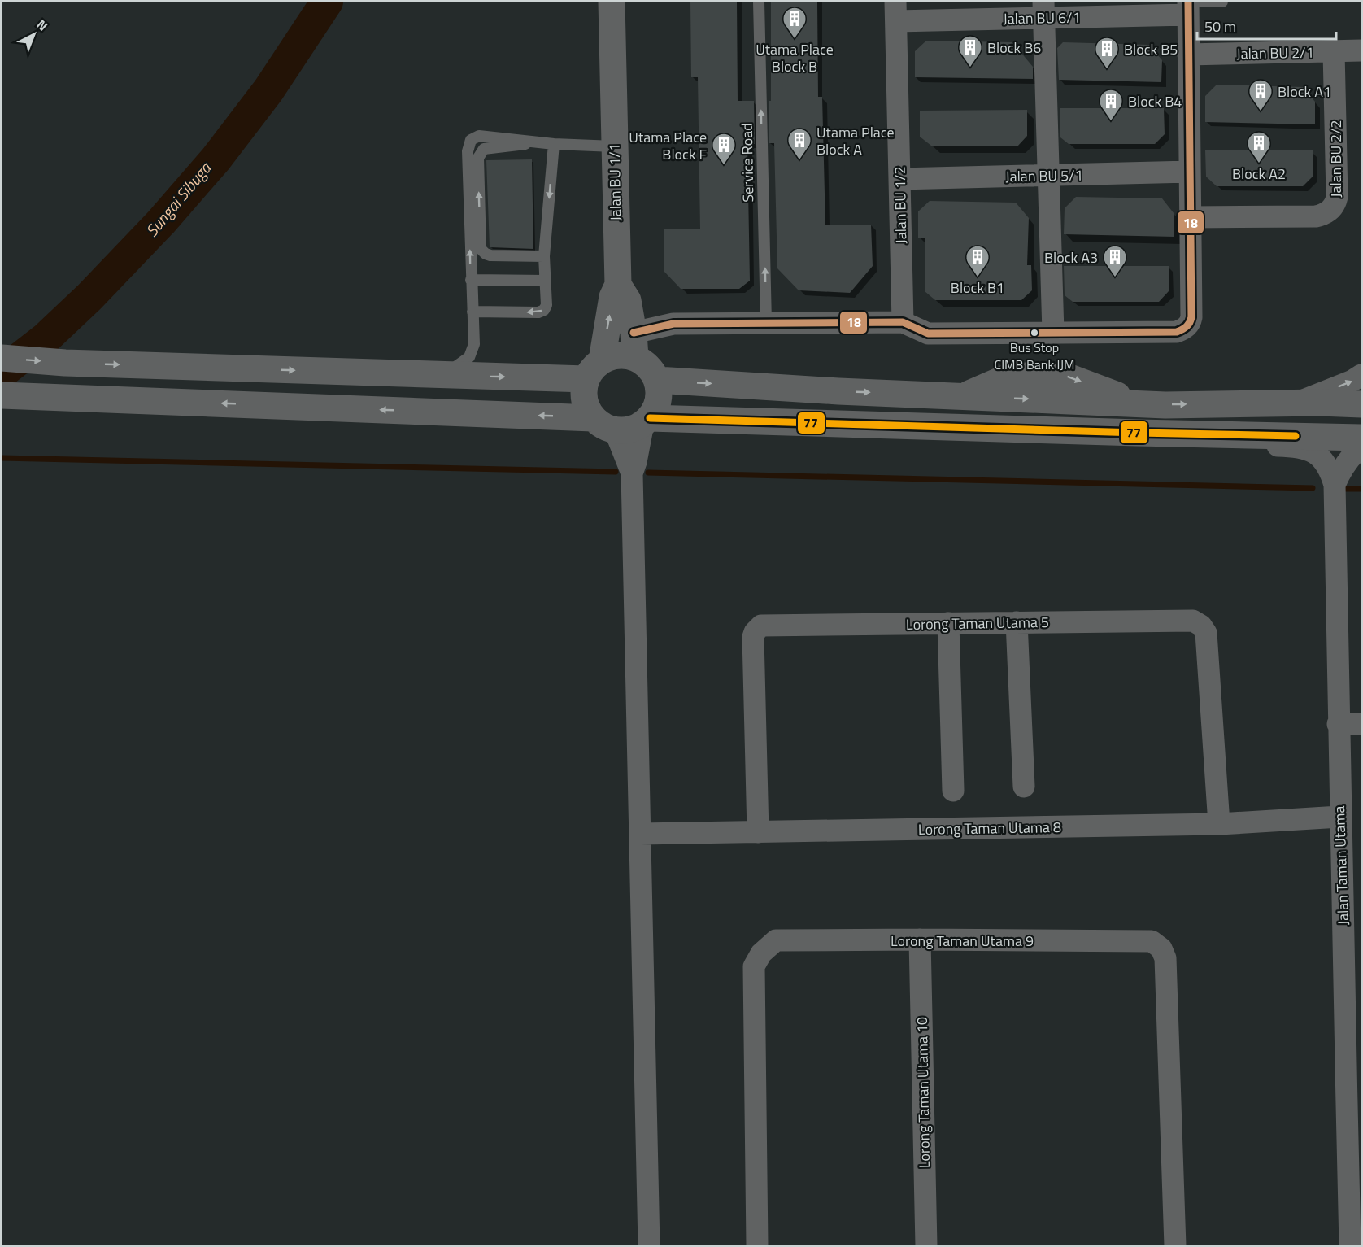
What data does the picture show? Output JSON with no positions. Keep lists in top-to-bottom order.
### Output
{
  "streets": {
    "street": [
      "Jalan BU 6/1",
      "Jalan BU 2/1",
      "Jalan BU 2/2",
      "Jalan BU 5/1",
      "Jalan BU 1/1",
      "Jalan BU 1/2",
      "Lorong Taman Utama 5",
      "Lorong Taman Utama 8",
      "Jalan Taman Utama",
      "Lorong Taman Utama 9",
      "Lorong Taman Utama 10"
    ],
    "lane": ["Service Road"]
  },
  "crossings": [
    ["Jalan BU 6/1", "Jalan BU 1/2"],
    ["Jalan BU 2/1", "Jalan BU 2/2"],
    ["Jalan BU 5/1", "Jalan BU 1/2"],
    ["Lorong Taman Utama 5", "Lorong Taman Utama 8"],
    ["Lorong Taman Utama 8", "Jalan Taman Utama"],
    ["Lorong Taman Utama 9", "Lorong Taman Utama 10"]
  ],
  "one_way": ["Service Road"],
  "water": ["Sungai Sibuga"],
  "places": {
    "building": [
      "Utama Place Block B",
      "Block B6",
      "Block B5",
      "Block A1",
      "Block B4",
      "Utama Place Block A",
      "Block A2",
      "Utama Place Block F",
      "Block B1",
      "Block A3"
    ],
    "other": ["Bus Stop CIMB Bank IJM"]
  },
  "lines": ["transit line 18", "transit line 77"],
  "scale_bar": "50 m",
  "north": "top right"
}
